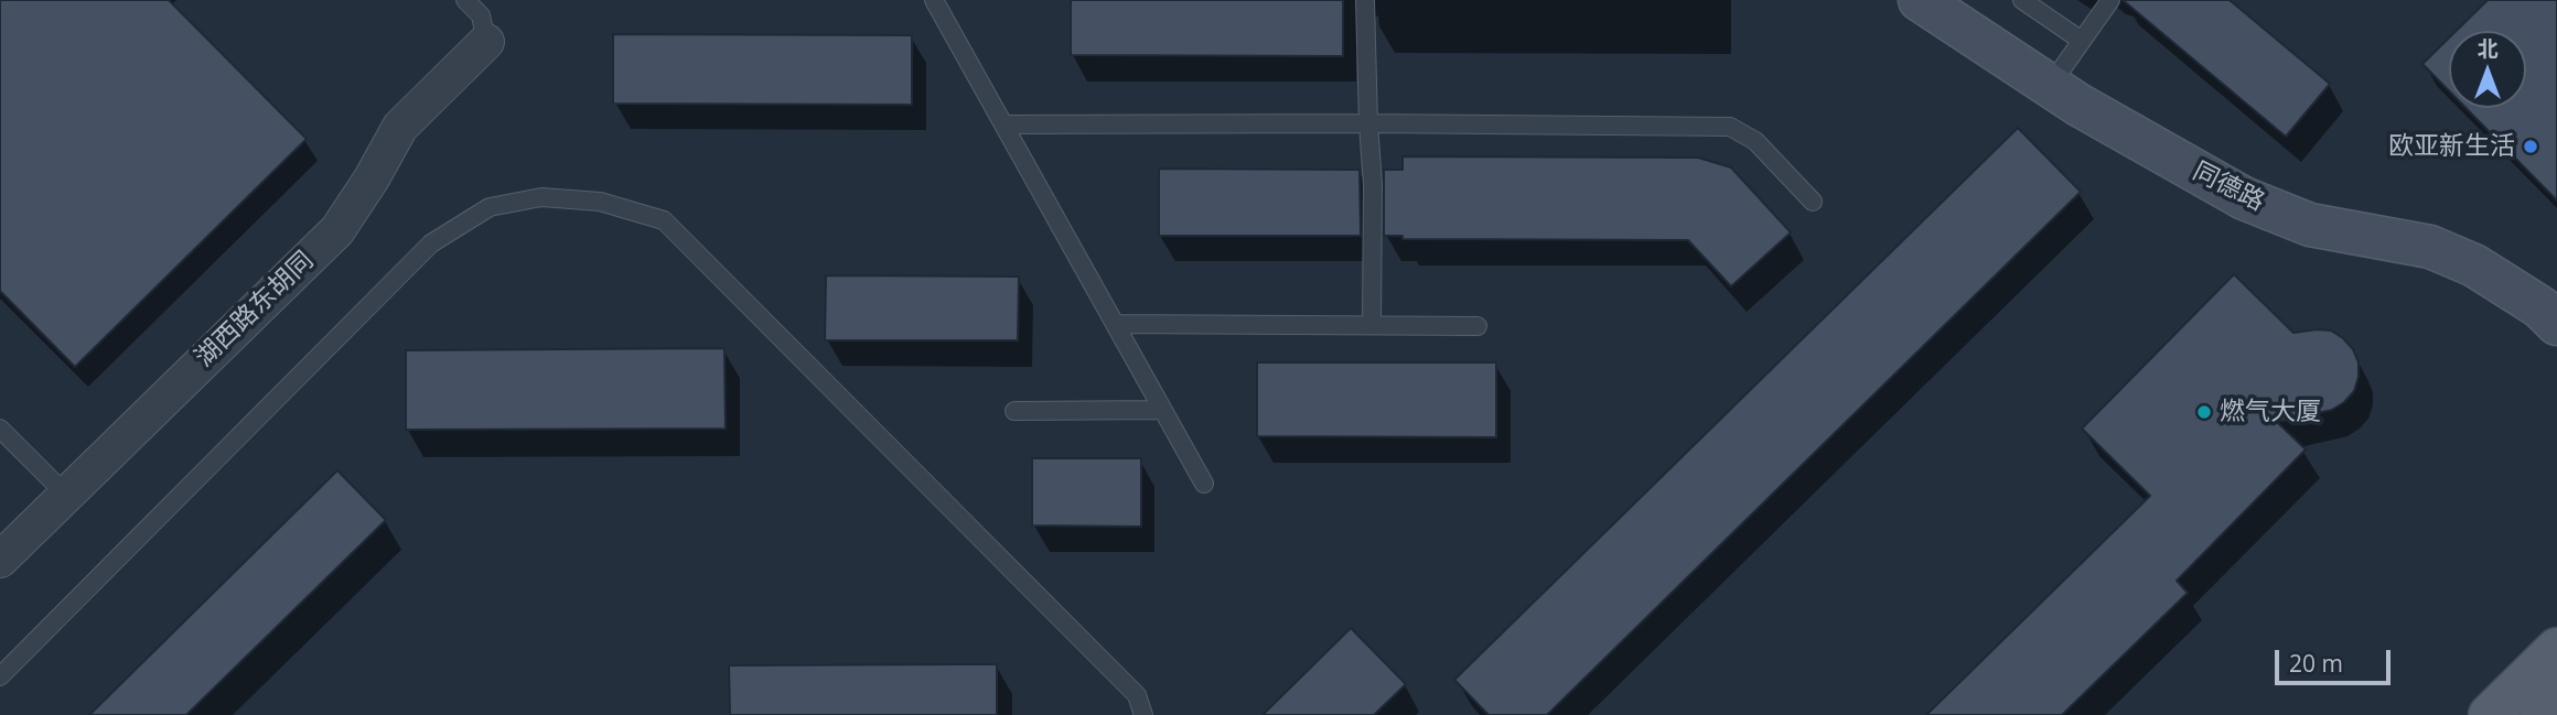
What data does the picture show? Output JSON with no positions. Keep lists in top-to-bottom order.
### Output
{
  "streets": {
    "street": ["同德路", "湖西路东胡同"]
  },
  "places": ["欧亚新生活", "燃气大厦"],
  "scale_bar": "20 m",
  "north": "top"
}
